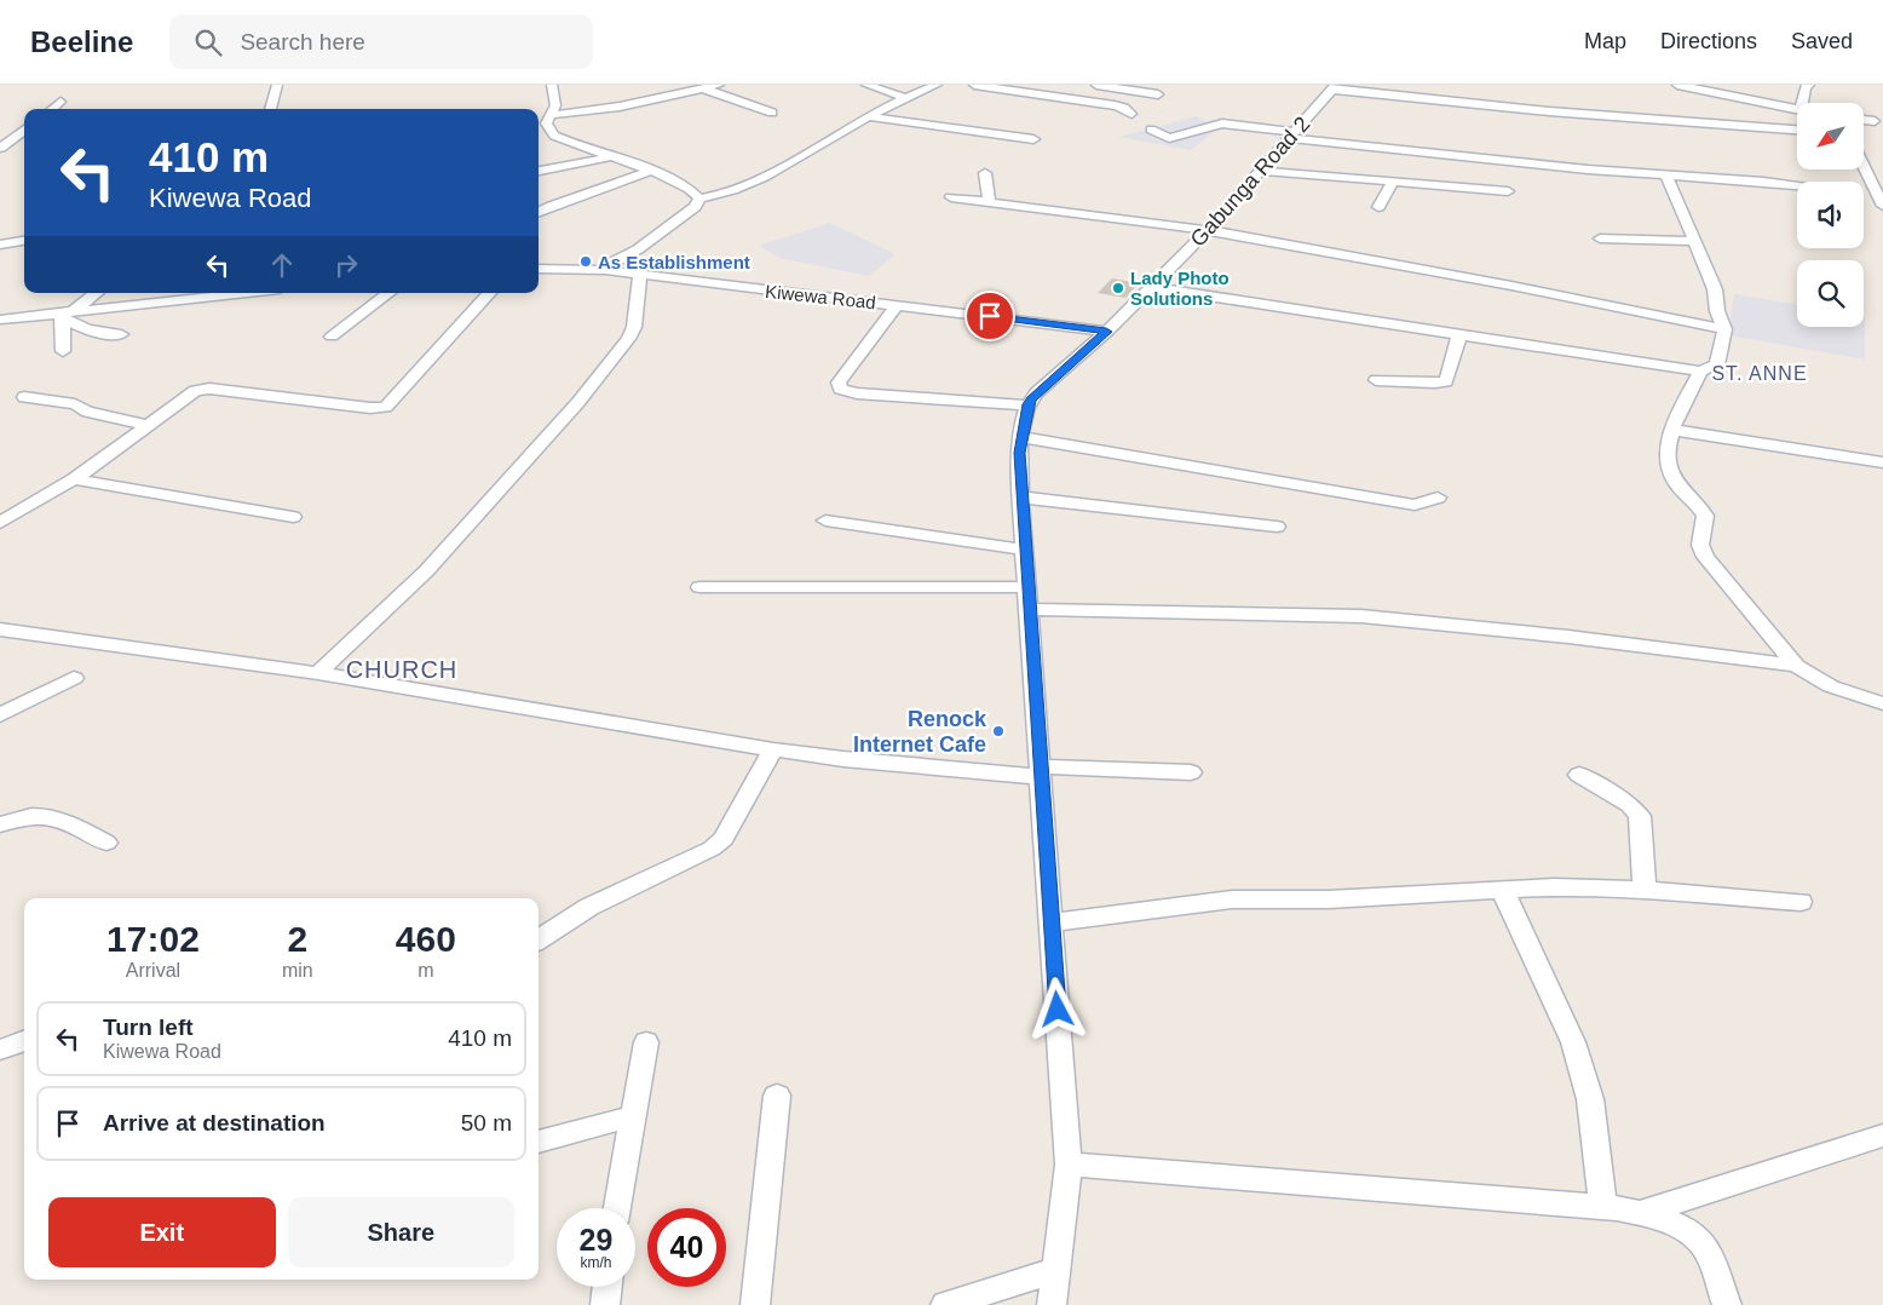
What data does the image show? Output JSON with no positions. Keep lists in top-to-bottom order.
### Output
{
  "streets": {
    "street": ["Gabunga Road 2", "Kiwewa Road"]
  },
  "crossings": [
    ["Gabunga Road 2", "Kiwewa Road"]
  ],
  "districts": ["ST. ANNE", "CHURCH"],
  "places": ["As Establishment", "Lady Photo Solutions", "Renock Internet Cafe"],
  "north": "bottom left",
  "page": {
    "header": "Beeline",
    "search": "Search here",
    "nav": ["Map", "Directions", "Saved"],
    "turn": ["410 m", "Kiwewa Road"],
    "eta": [
      "17:02",
      "Arrival",
      "2",
      "min",
      "460",
      "m"
    ],
    "list": [
      {
        "name": "Turn left",
        "note": "Kiwewa Road",
        "value": "410 m"
      },
      {
        "name": "Arrive at destination",
        "value": "50 m"
      }
    ],
    "buttons": ["Exit", "Share"],
    "speed": "29 km/h",
    "limit": "40"
  }
}
